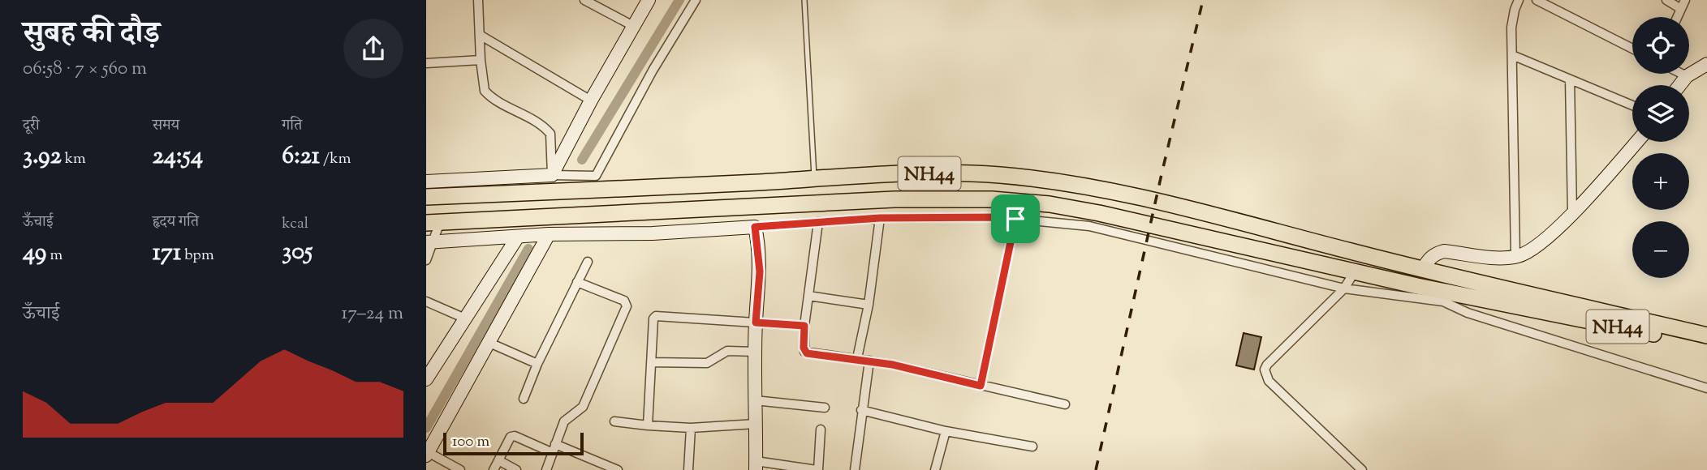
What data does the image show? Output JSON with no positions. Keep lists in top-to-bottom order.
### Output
{
  "streets": {
    "highway": ["NH44"]
  },
  "scale_bar": "100 m",
  "page": {
    "heading": ["सुबह की दौड़", "06:58 · 7 × 560 m"],
    "map_buttons": ["+", "−"],
    "stats": [
      ["दूरी", "3.92 km"],
      ["समय", "24:54"],
      ["गति", "6:21 /km"],
      ["ऊँचाई", "49 m"],
      ["हृदय गति", "171 bpm"],
      ["kcal", "305"]
    ],
    "chart": ["ऊँचाई", "17–24 m"],
    "scale": "100 m"
  }
}
